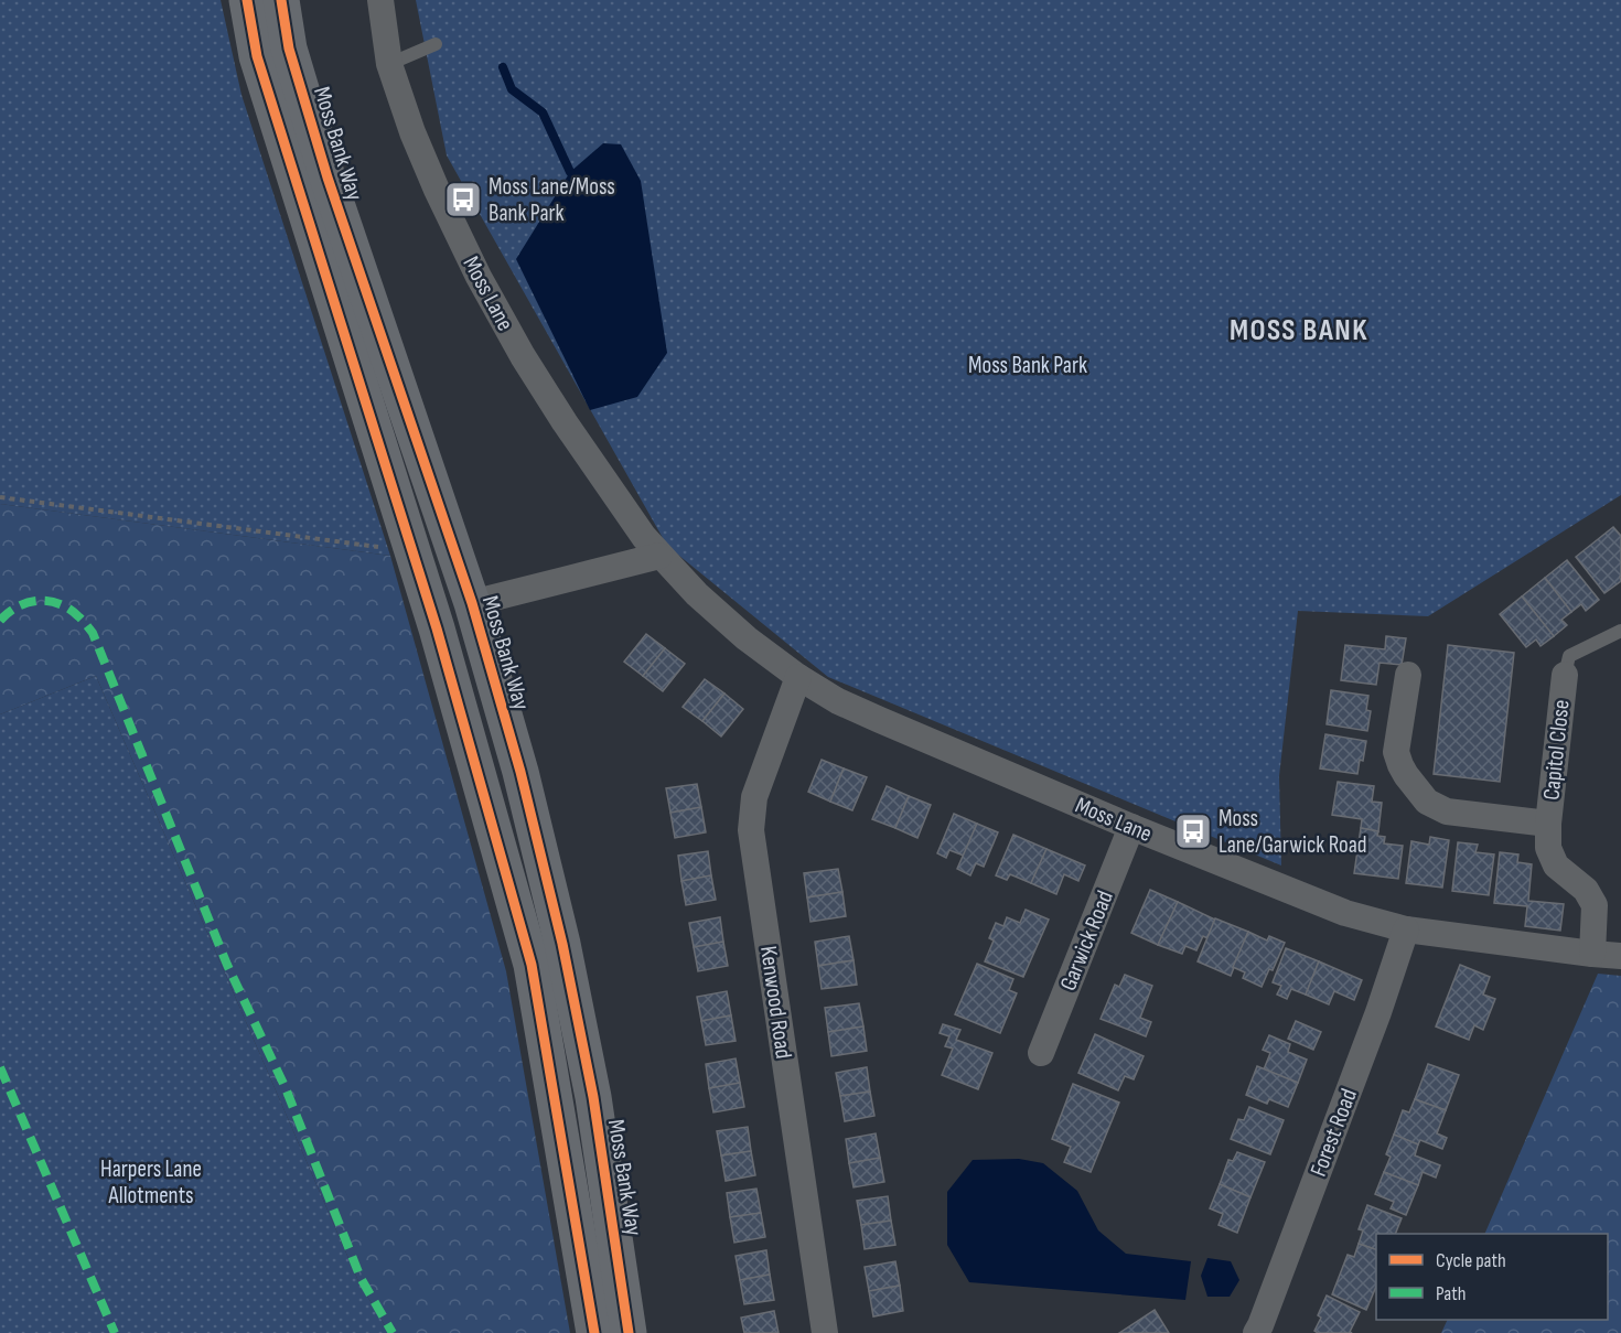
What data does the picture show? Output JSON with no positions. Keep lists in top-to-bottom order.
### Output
{
  "streets": {
    "highway": ["Moss Bank Way"],
    "street": [
      "Moss Lane",
      "Capitol Close",
      "Garwick Road",
      "Kenwood Road",
      "Forest Road"
    ]
  },
  "crossings": [
    ["Moss Lane", "Capitol Close"],
    ["Moss Lane", "Garwick Road"],
    ["Moss Lane", "Kenwood Road"],
    ["Moss Lane", "Forest Road"]
  ],
  "districts": ["MOSS BANK"],
  "parks": ["Moss Bank Park", "Harpers Lane Allotments"],
  "places": {
    "bus stop": ["Moss Lane/Moss Bank Park", "Moss Lane/Garwick Road"]
  },
  "legend": ["Cycle path", "Path"]
}
